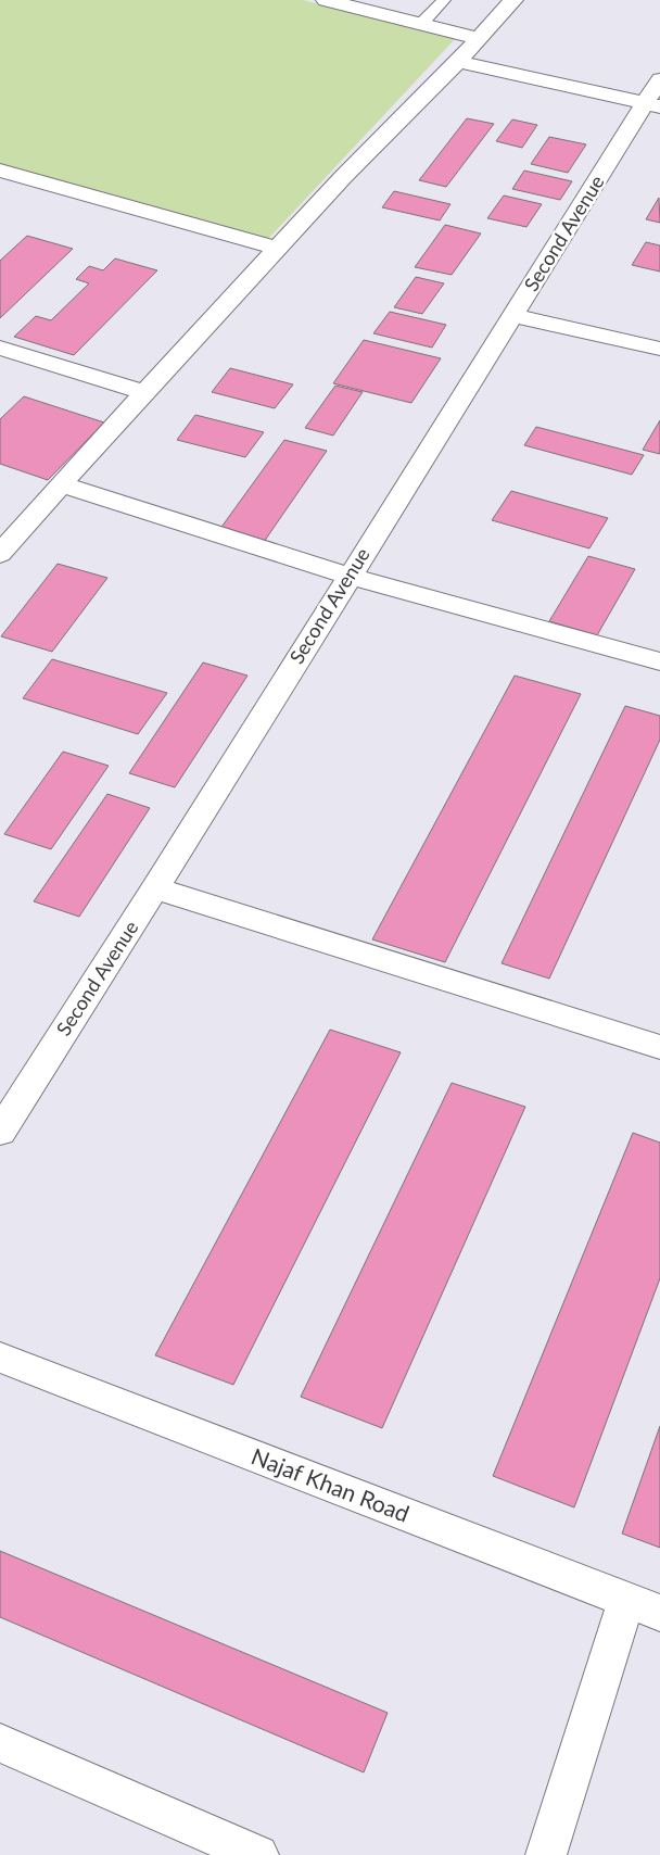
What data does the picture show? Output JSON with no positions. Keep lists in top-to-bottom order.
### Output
{
  "streets": {
    "street": ["Second Avenue", "Najaf Khan Road"]
  }
}
